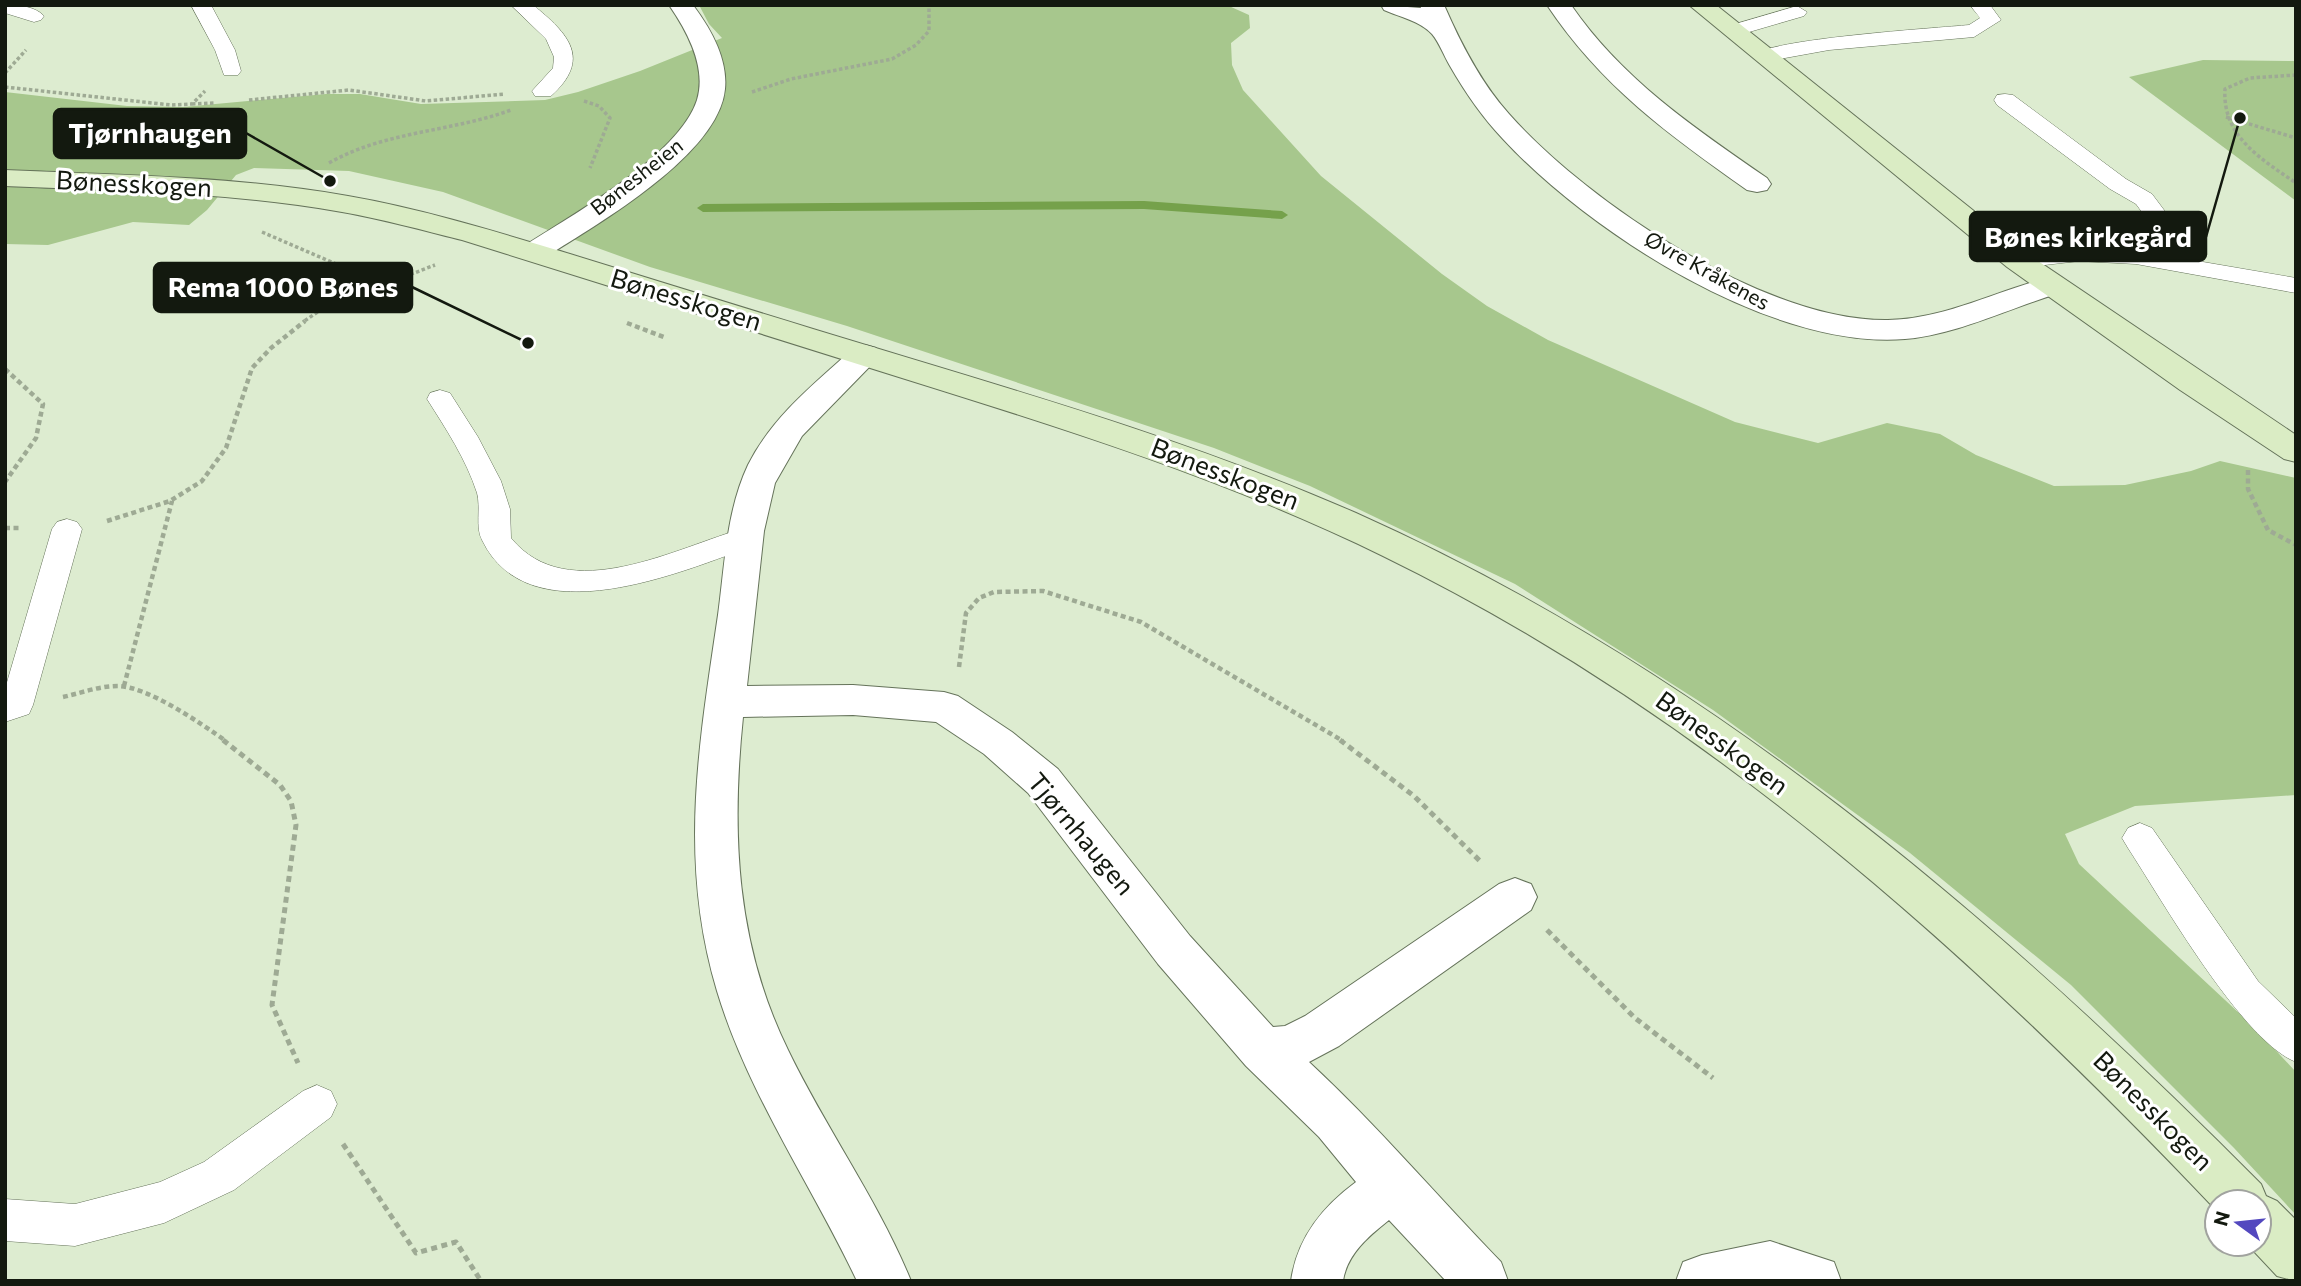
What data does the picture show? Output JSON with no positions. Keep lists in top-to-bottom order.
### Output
{
  "streets": {
    "main road": ["Bønesskogen"],
    "street": ["Bønesheien", "Øvre Kråkenes", "Tjørnhaugen"]
  },
  "crossings": [
    ["Bønesheien", "Bønesskogen"]
  ],
  "places": ["Bønes kirkegård", "Tjørnhaugen", "Rema 1000 Bønes"],
  "north": "left"
}
